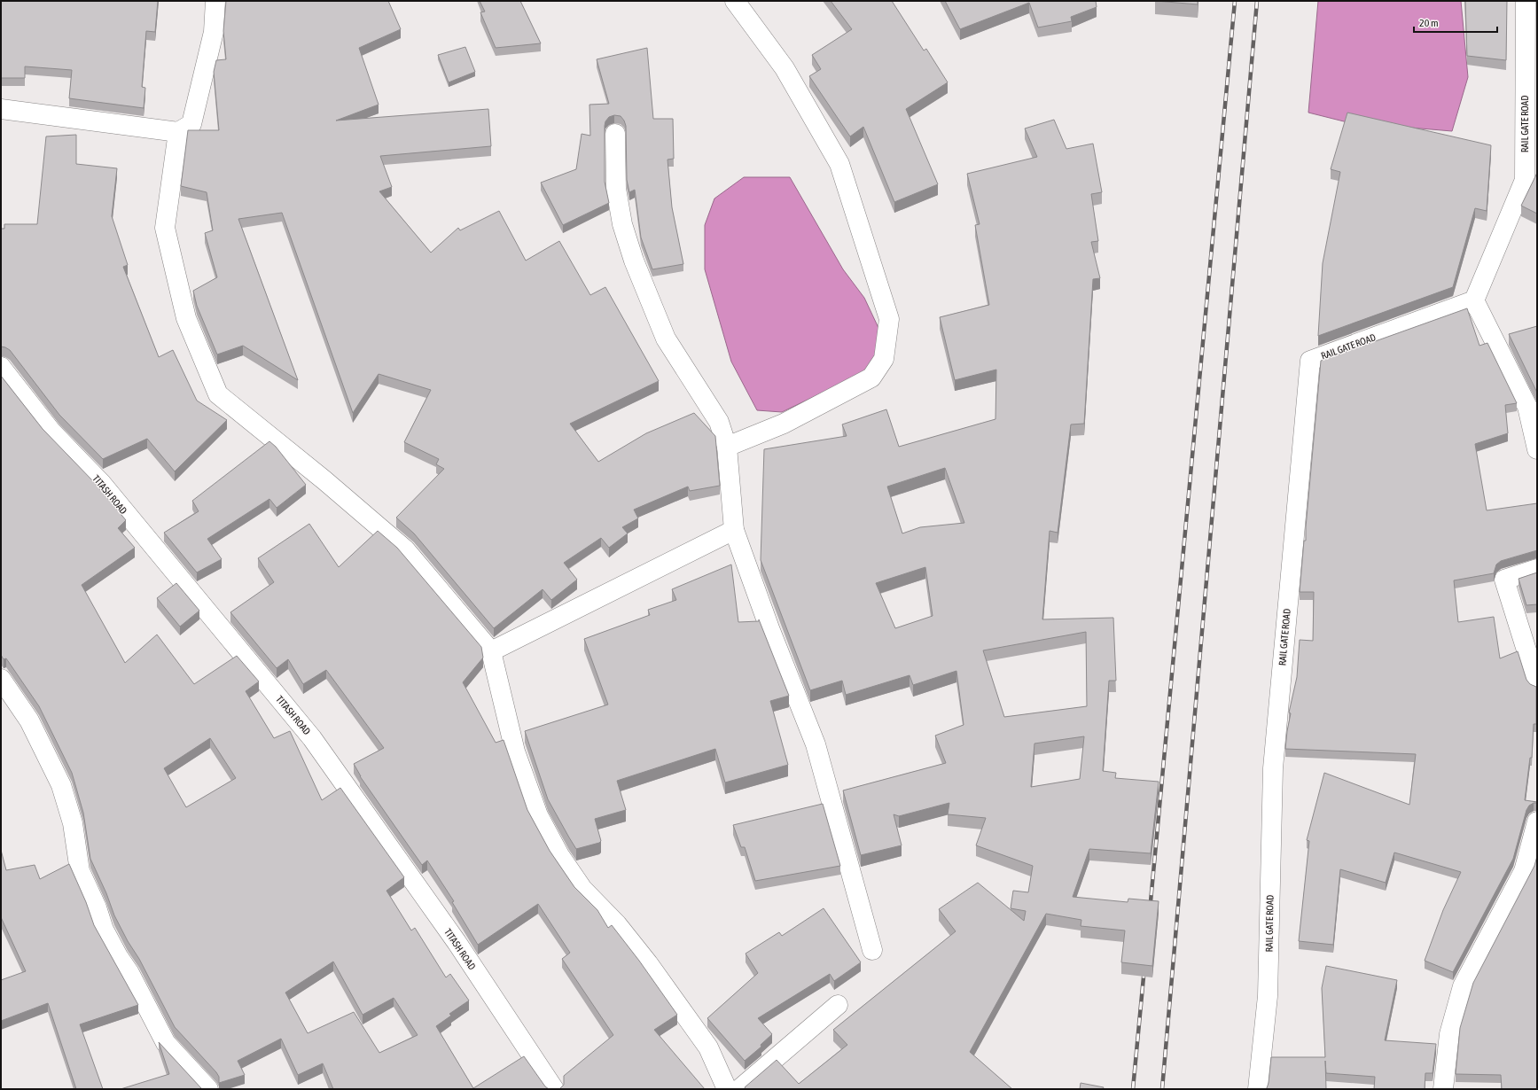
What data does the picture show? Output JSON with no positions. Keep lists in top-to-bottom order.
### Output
{
  "streets": {
    "street": ["RAIL GATE ROAD", "TITASH ROAD"]
  },
  "scale_bar": "20 m"
}
